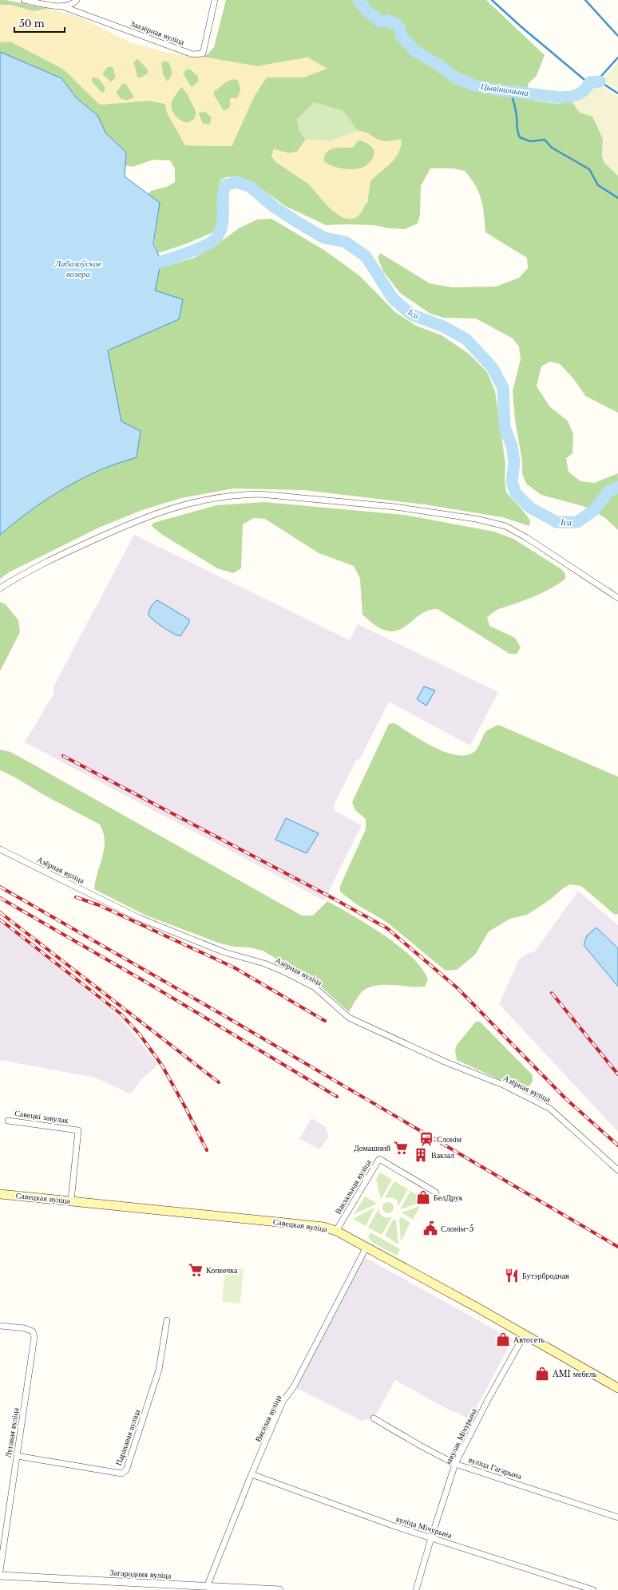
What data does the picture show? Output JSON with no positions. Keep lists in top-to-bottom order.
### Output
{
  "streets": {
    "main road": ["Савецкая вуліца"],
    "street": [
      "Заазёрная вуліца",
      "Азёрная вуліца",
      "Савецкі завулак",
      "Вакзальная вуліца",
      "Вясёлая вуліца",
      "Лугавая вуліца",
      "завулак Мічурына",
      "Парахавая вуліца",
      "вуліца Гагарына",
      "вуліца Мічурына",
      "Загародняя вуліца"
    ]
  },
  "crossings": [
    ["Савецкі завулак", "Савецкая вуліца"],
    ["Вакзальная вуліца", "Савецкая вуліца"],
    ["Савецкая вуліца", "Вясёлая вуліца"],
    ["Савецкая вуліца", "завулак Мічурына"],
    ["Вясёлая вуліца", "вуліца Мічурына"],
    ["Вясёлая вуліца", "Загародняя вуліца"],
    ["Лугавая вуліца", "Парахавая вуліца"],
    ["завулак Мічурына", "вуліца Гагарына"],
    ["завулак Мічурына", "вуліца Мічурына"]
  ],
  "water": ["Цывіншчына", "Лабазоўскае возера", "Іса"],
  "places": {
    "station": ["Слонім"],
    "supermarket": ["Домашний", "Копеечка"],
    "building": ["Вакзал"],
    "shop": ["БелДрук", "Автосеть", "AMI мебель"],
    "public building": ["Слонім-5"],
    "restaurant": ["Бутэрбродная"]
  },
  "scale_bar": "50 m"
}
